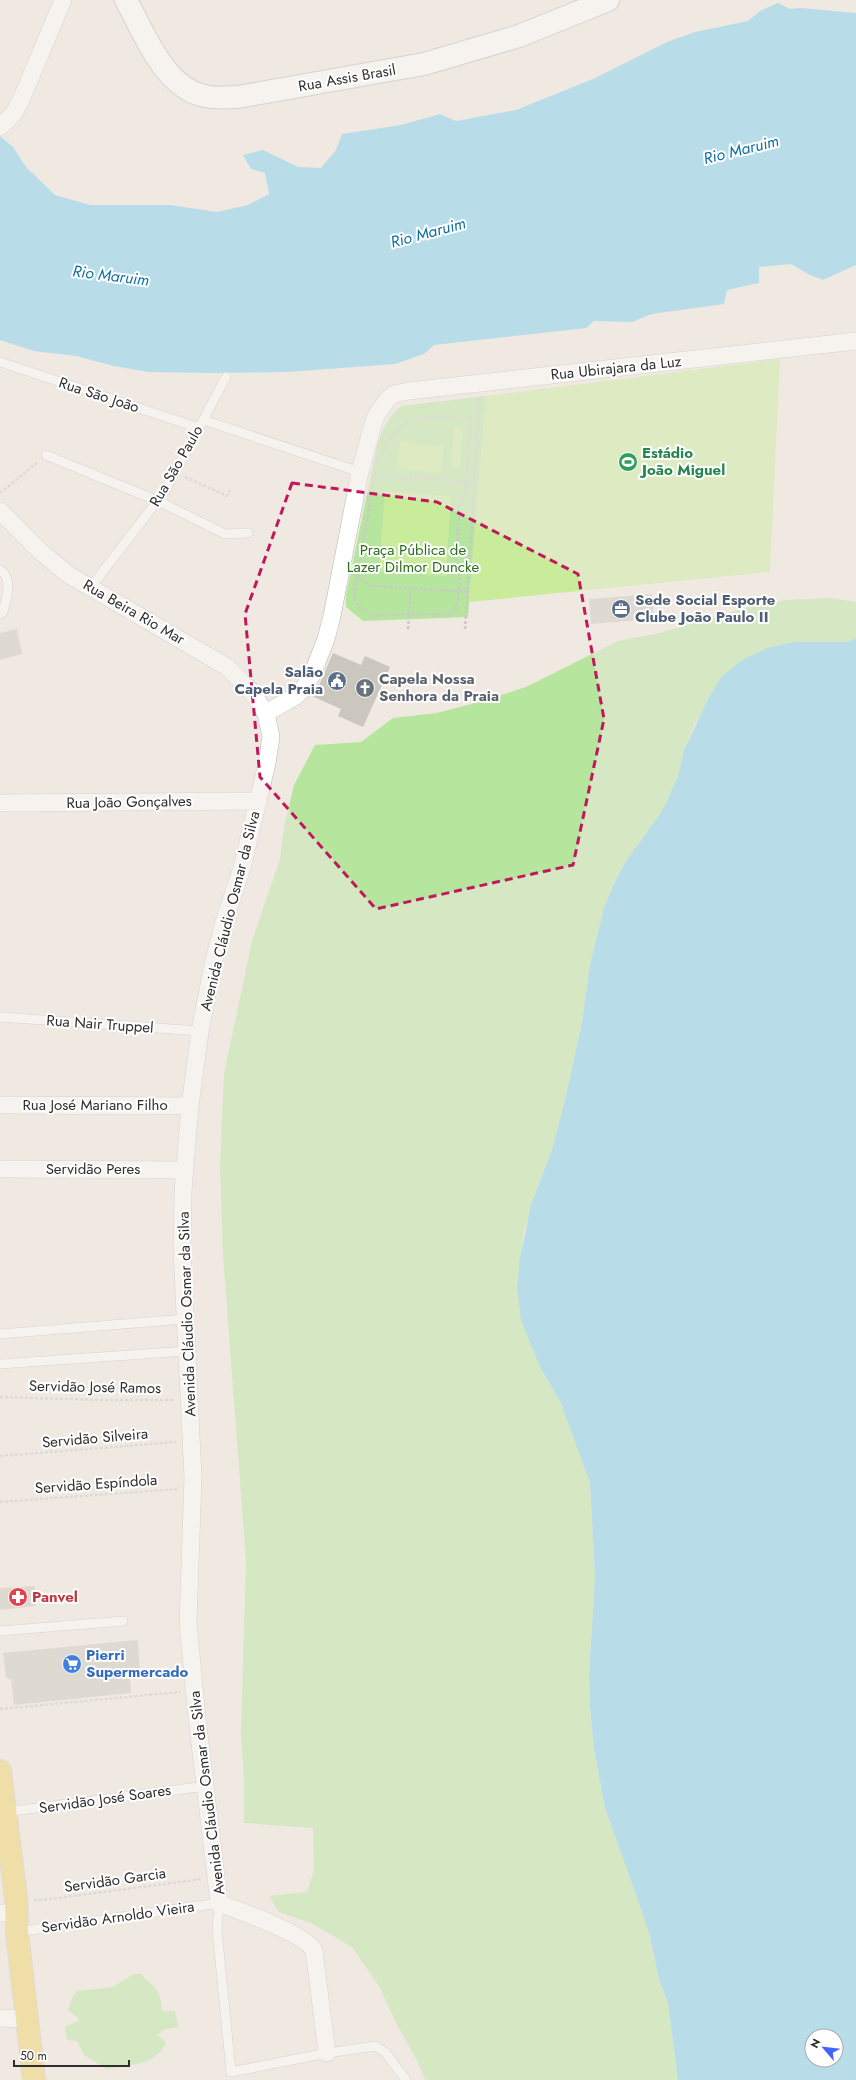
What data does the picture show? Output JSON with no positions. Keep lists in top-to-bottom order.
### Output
{
  "streets": {
    "street": [
      "Rua Assis Brasil",
      "Rua Ubirajara da Luz",
      "Rua Beira Rio Mar",
      "Rua João Gonçalves",
      "Avenida Cláudio Osmar da Silva",
      "Rua José Mariano Filho",
      "Servidão Peres"
    ],
    "lane": [
      "Rua São João",
      "Rua São Paulo",
      "Rua Nair Truppel",
      "Servidão José Soares",
      "Servidão Arnoldo Vieira"
    ],
    "path": [
      "Servidão José Ramos",
      "Servidão Silveira",
      "Servidão Espíndola",
      "Servidão Garcia"
    ]
  },
  "crossings": [
    ["Rua Ubirajara da Luz", "Rua São João"],
    ["Rua São João", "Rua São Paulo"],
    ["Rua São Paulo", "Rua Beira Rio Mar"],
    ["Rua Beira Rio Mar", "Avenida Cláudio Osmar da Silva"],
    ["Rua João Gonçalves", "Avenida Cláudio Osmar da Silva"],
    ["Avenida Cláudio Osmar da Silva", "Rua Nair Truppel"],
    ["Avenida Cláudio Osmar da Silva", "Rua José Mariano Filho"],
    ["Avenida Cláudio Osmar da Silva", "Servidão Peres"],
    ["Avenida Cláudio Osmar da Silva", "Servidão José Ramos"],
    ["Avenida Cláudio Osmar da Silva", "Servidão Silveira"],
    ["Avenida Cláudio Osmar da Silva", "Servidão Espíndola"],
    ["Avenida Cláudio Osmar da Silva", "Servidão José Soares"],
    ["Avenida Cláudio Osmar da Silva", "Servidão Garcia"],
    ["Avenida Cláudio Osmar da Silva", "Servidão Arnoldo Vieira"],
    ["Servidão Garcia", "Servidão Arnoldo Vieira"]
  ],
  "water": ["Rio Maruim"],
  "parks": ["Praça Pública de Lazer Dilmor Duncke"],
  "places": {
    "sports": ["Estádio João Miguel"],
    "office": ["Sede Social Esporte Clube João Paulo II"],
    "public building": ["Salão Capela Praia"],
    "church": ["Capela Nossa Senhora da Praia"],
    "pharmacy": ["Panvel"],
    "supermarket": ["Pierri Supermercado"]
  },
  "scale_bar": "50 m",
  "north": "top left"
}
